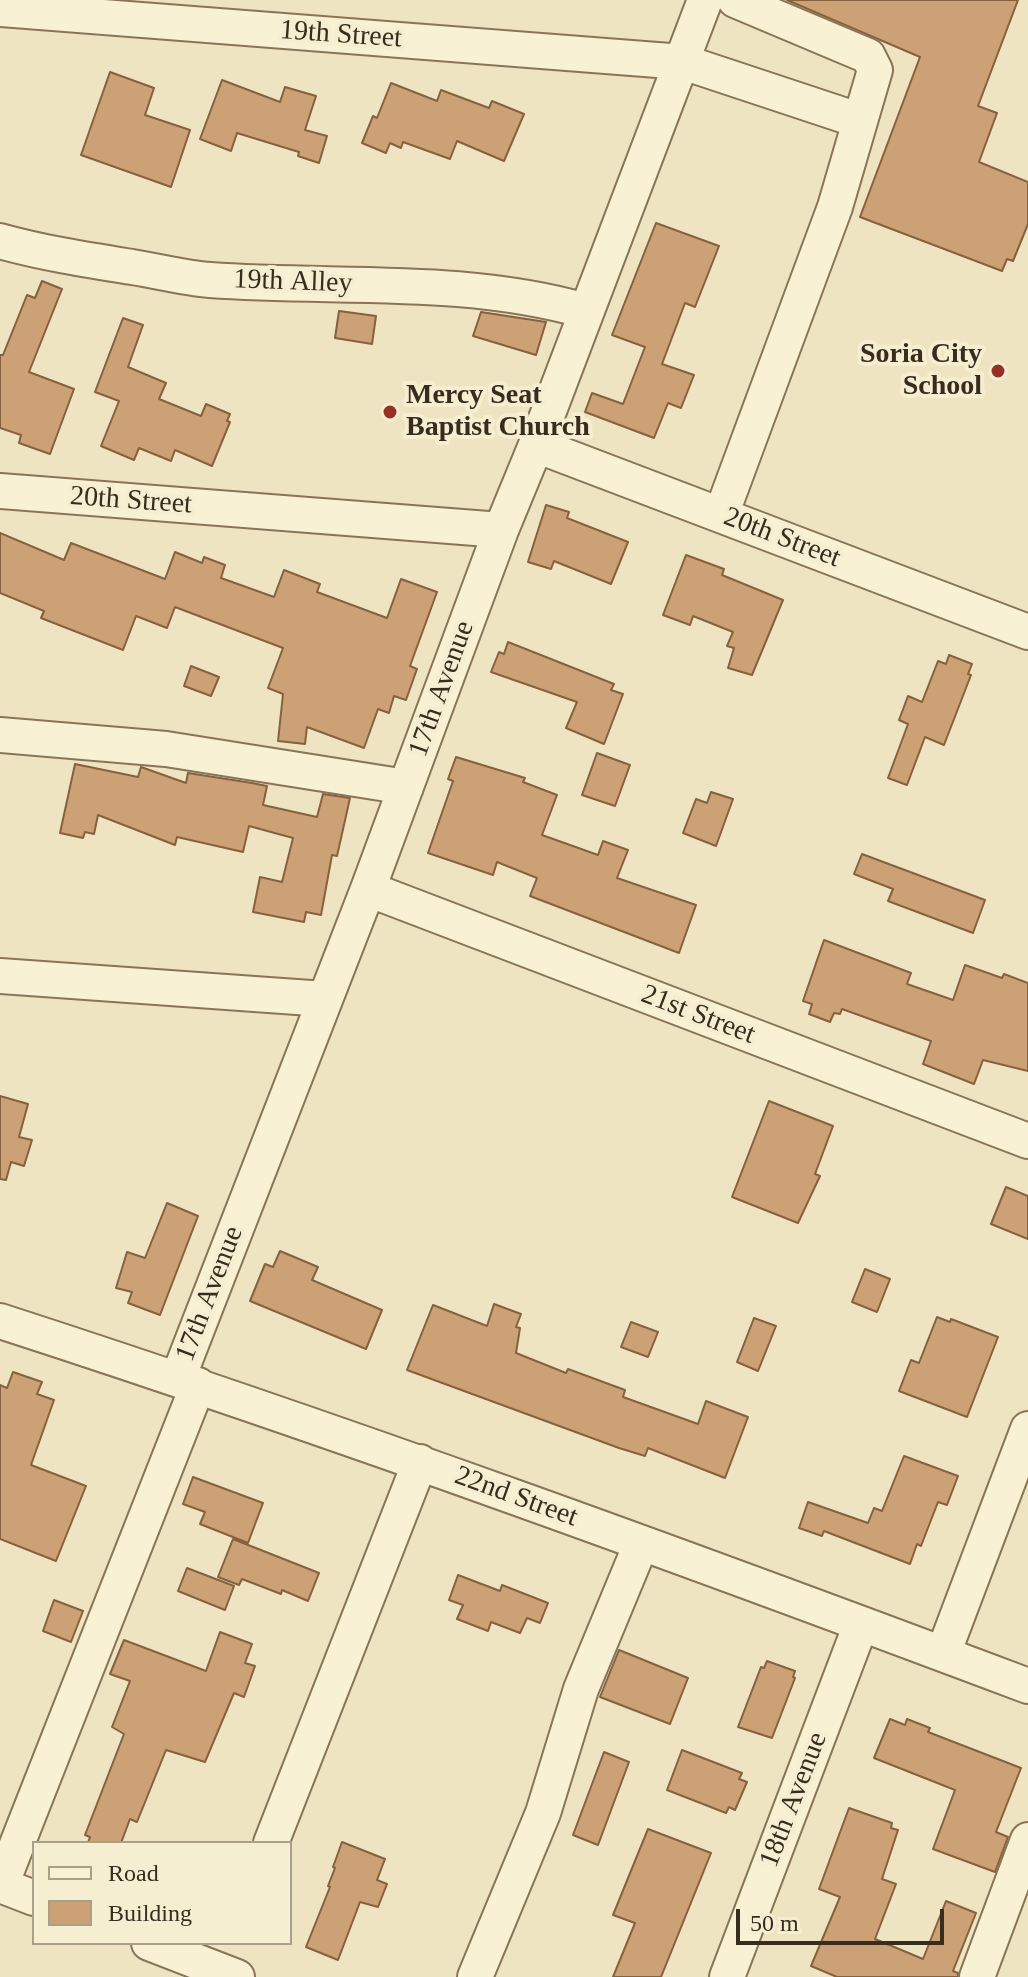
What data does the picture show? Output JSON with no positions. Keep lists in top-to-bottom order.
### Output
{
  "streets": {
    "street": [
      "19th Street",
      "19th Alley",
      "20th Street",
      "17th Avenue",
      "21st Street",
      "22nd Street",
      "18th Avenue"
    ]
  },
  "crossings": [
    ["19th Street", "17th Avenue"],
    ["19th Alley", "17th Avenue"],
    ["20th Street", "17th Avenue"],
    ["17th Avenue", "21st Street"],
    ["17th Avenue", "22nd Street"],
    ["22nd Street", "18th Avenue"]
  ],
  "places": ["Soria City School", "Mercy Seat Baptist Church"],
  "legend": ["Road", "Building"],
  "scale_bar": "50 m"
}
